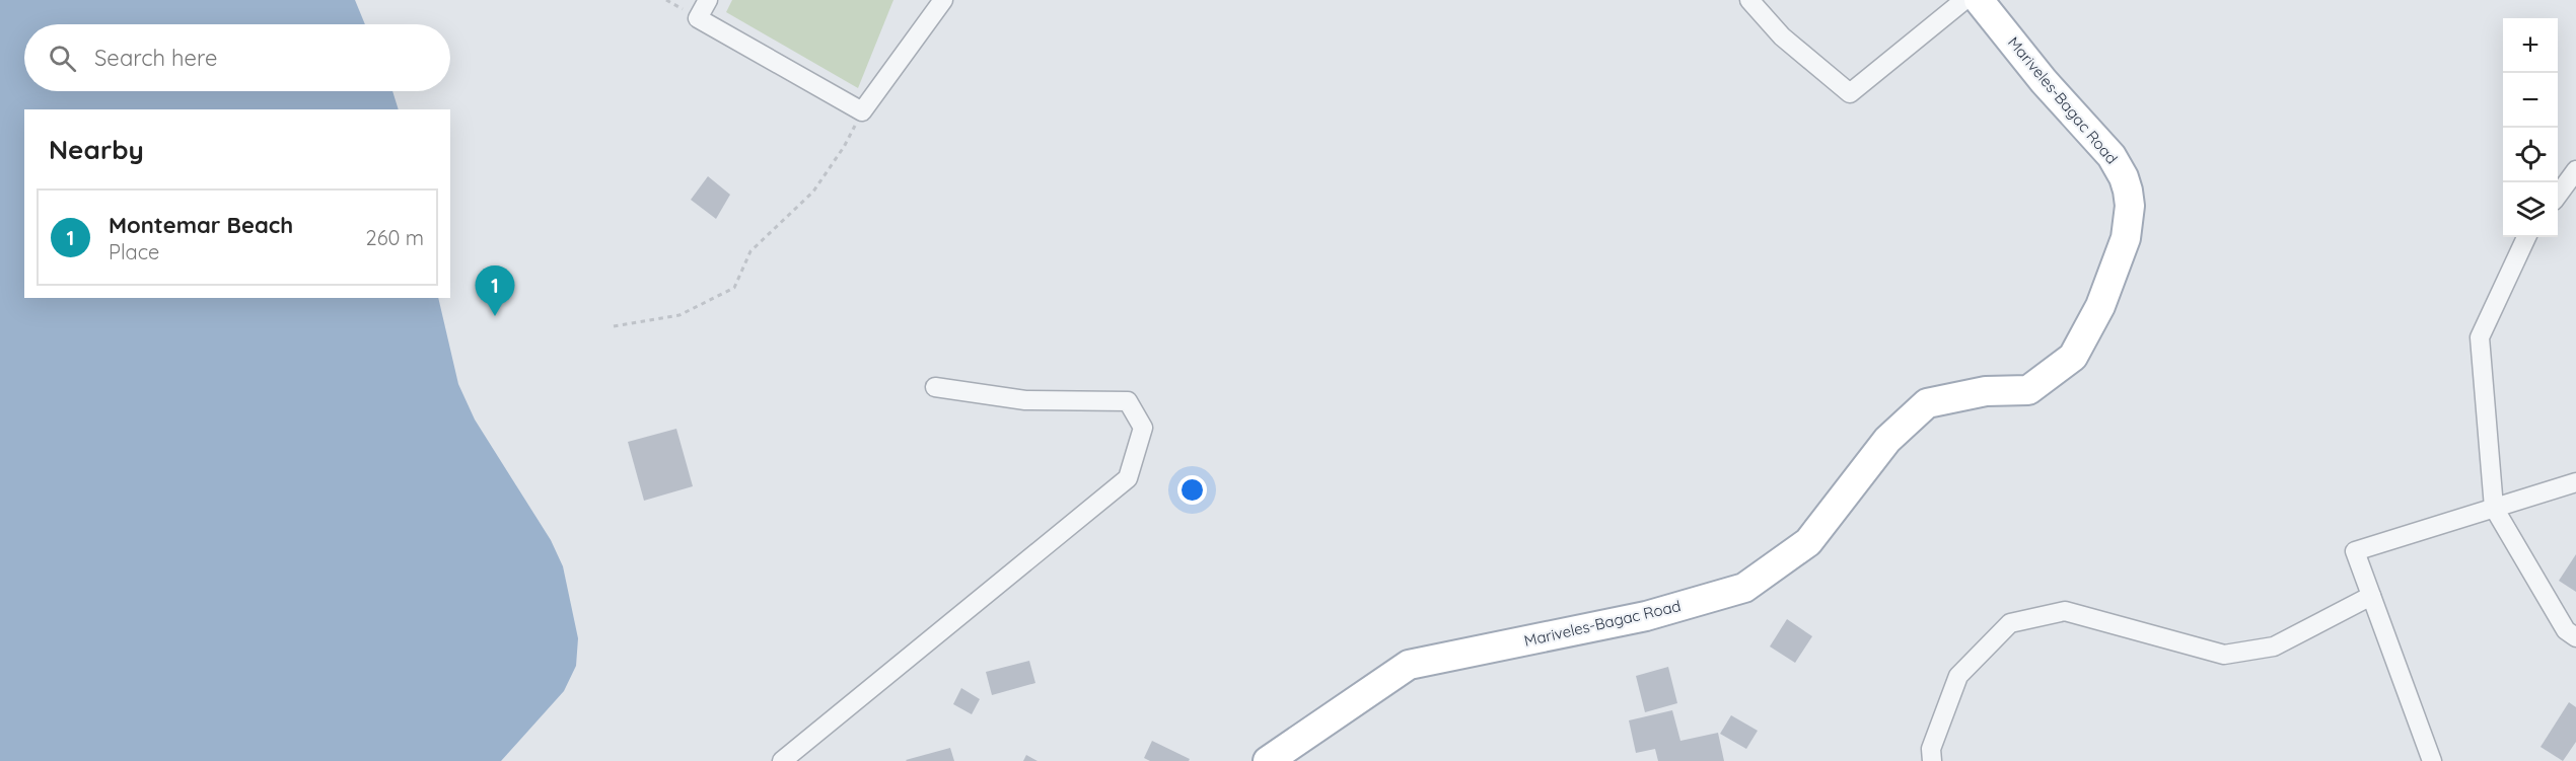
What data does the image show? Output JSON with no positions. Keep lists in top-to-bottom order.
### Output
{
  "streets": {
    "main road": ["Mariveles-Bagac Road"]
  },
  "page": {
    "map_buttons": ["+", "−"],
    "search": "Search here",
    "heading": "Nearby",
    "list": [
      {
        "mark": "1",
        "name": "Montemar Beach",
        "note": "Place",
        "value": "260 m"
      }
    ],
    "pins": "1"
  }
}
